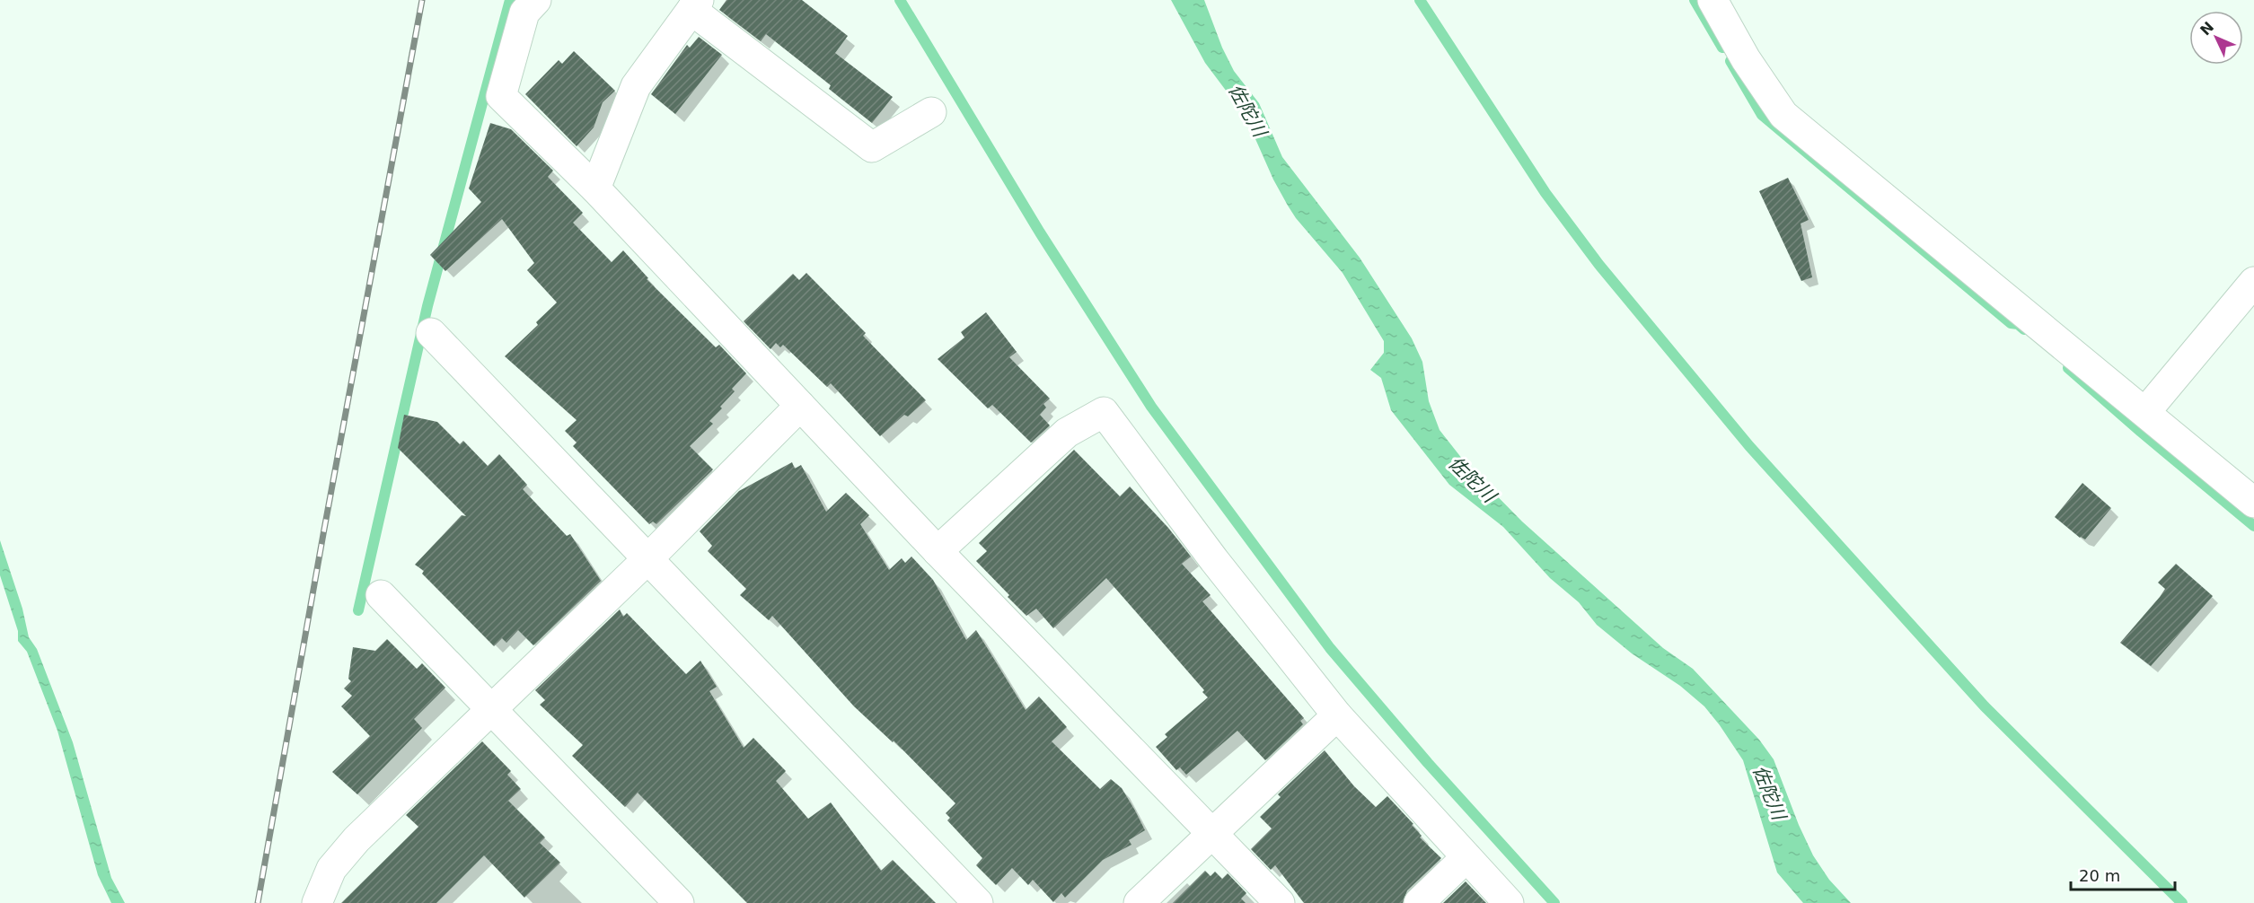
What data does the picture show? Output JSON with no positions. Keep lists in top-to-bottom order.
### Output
{
  "water": ["佐陀川"],
  "scale_bar": "20 m",
  "north": "top left"
}
